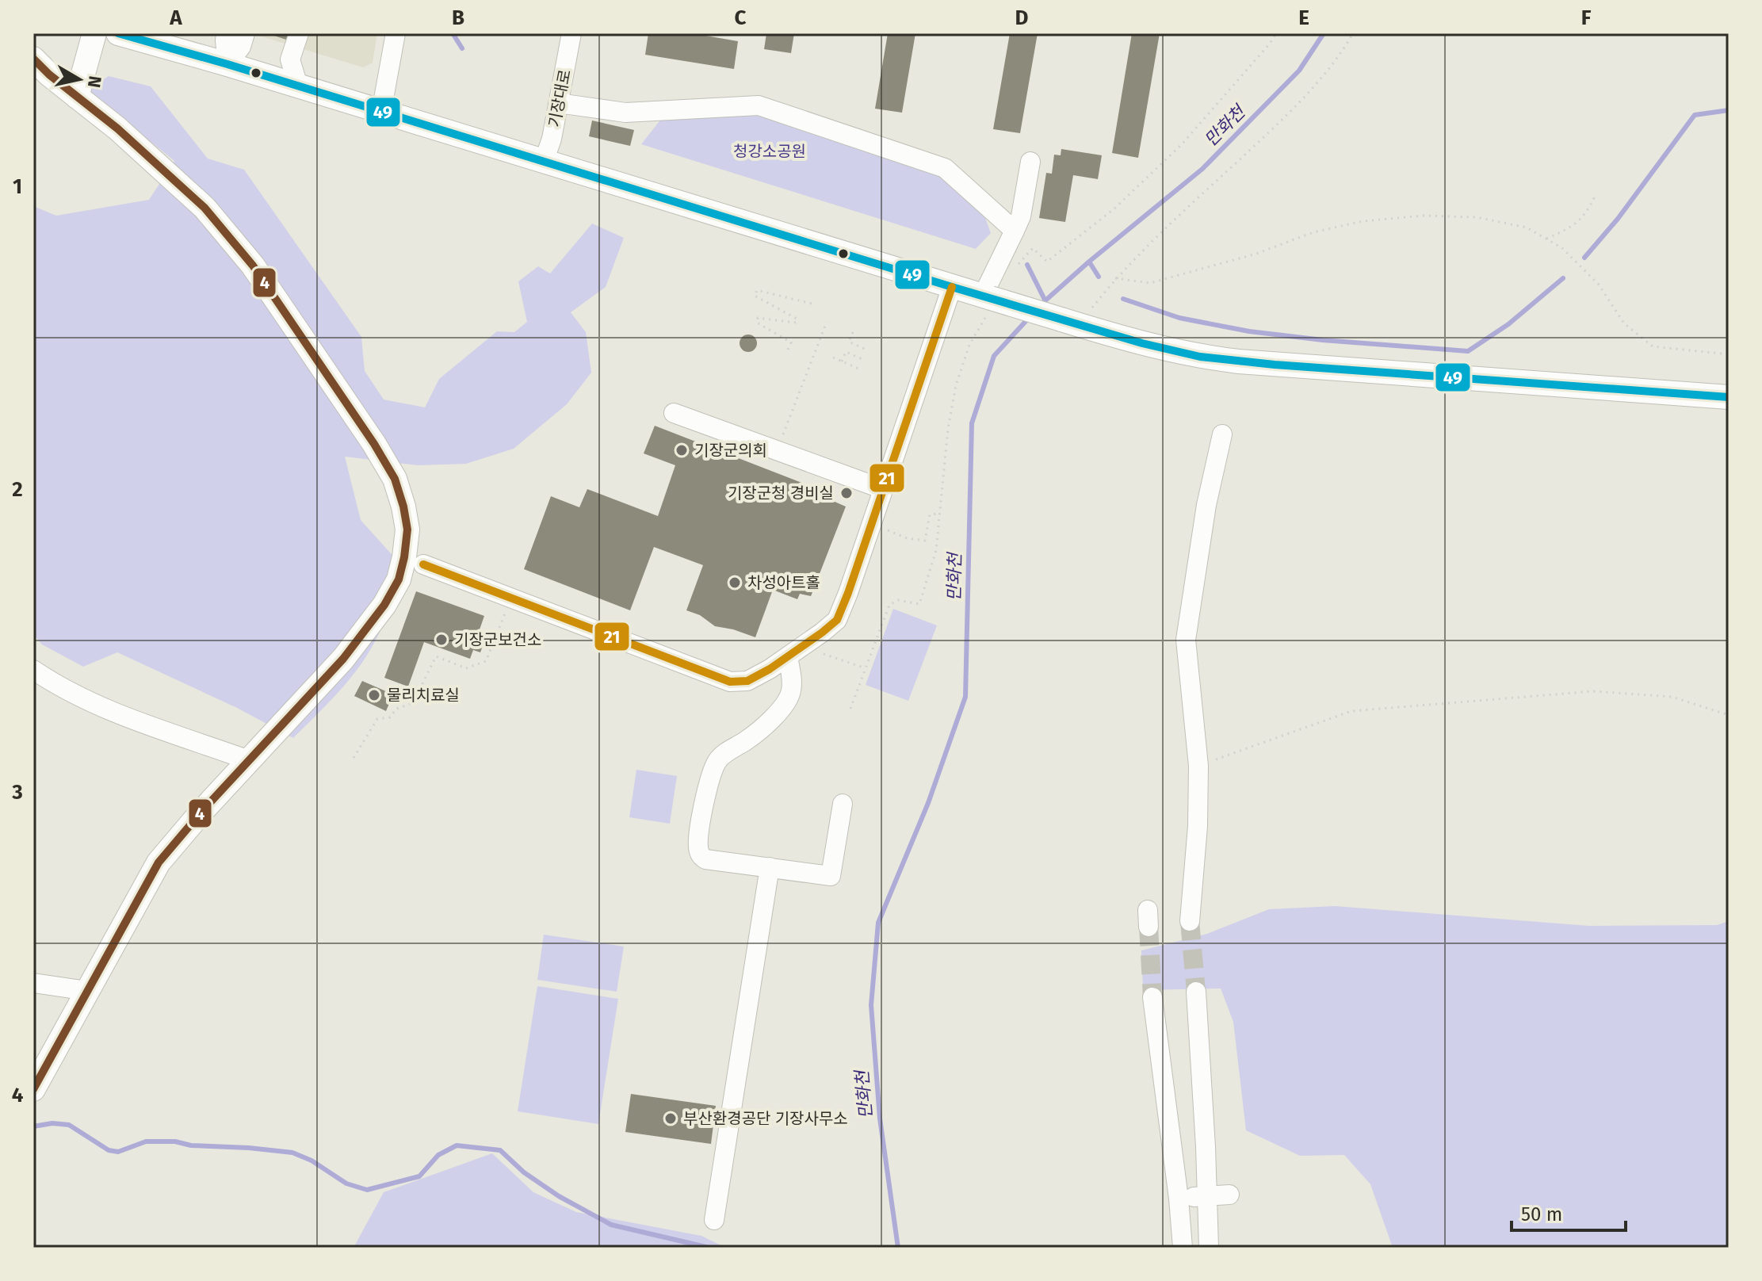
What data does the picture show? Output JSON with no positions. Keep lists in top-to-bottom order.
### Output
{
  "streets": {
    "street": ["기장대로"]
  },
  "water": ["만화천"],
  "parks": ["청강소공원"],
  "places": [
    "기장군의회",
    "기장군청 경비실",
    "차성아트홀",
    "기장군보건소",
    "물리치료실",
    "부산환경공단 기장사무소"
  ],
  "lines": ["transit line 49", "transit line 4", "transit line 21"],
  "scale_bar": "50 m",
  "north": "right",
  "grid": {
    "columns": [
      "A",
      "B",
      "C",
      "D",
      "E",
      "F"
    ],
    "rows": [
      "1",
      "2",
      "3",
      "4"
    ]
  }
}
